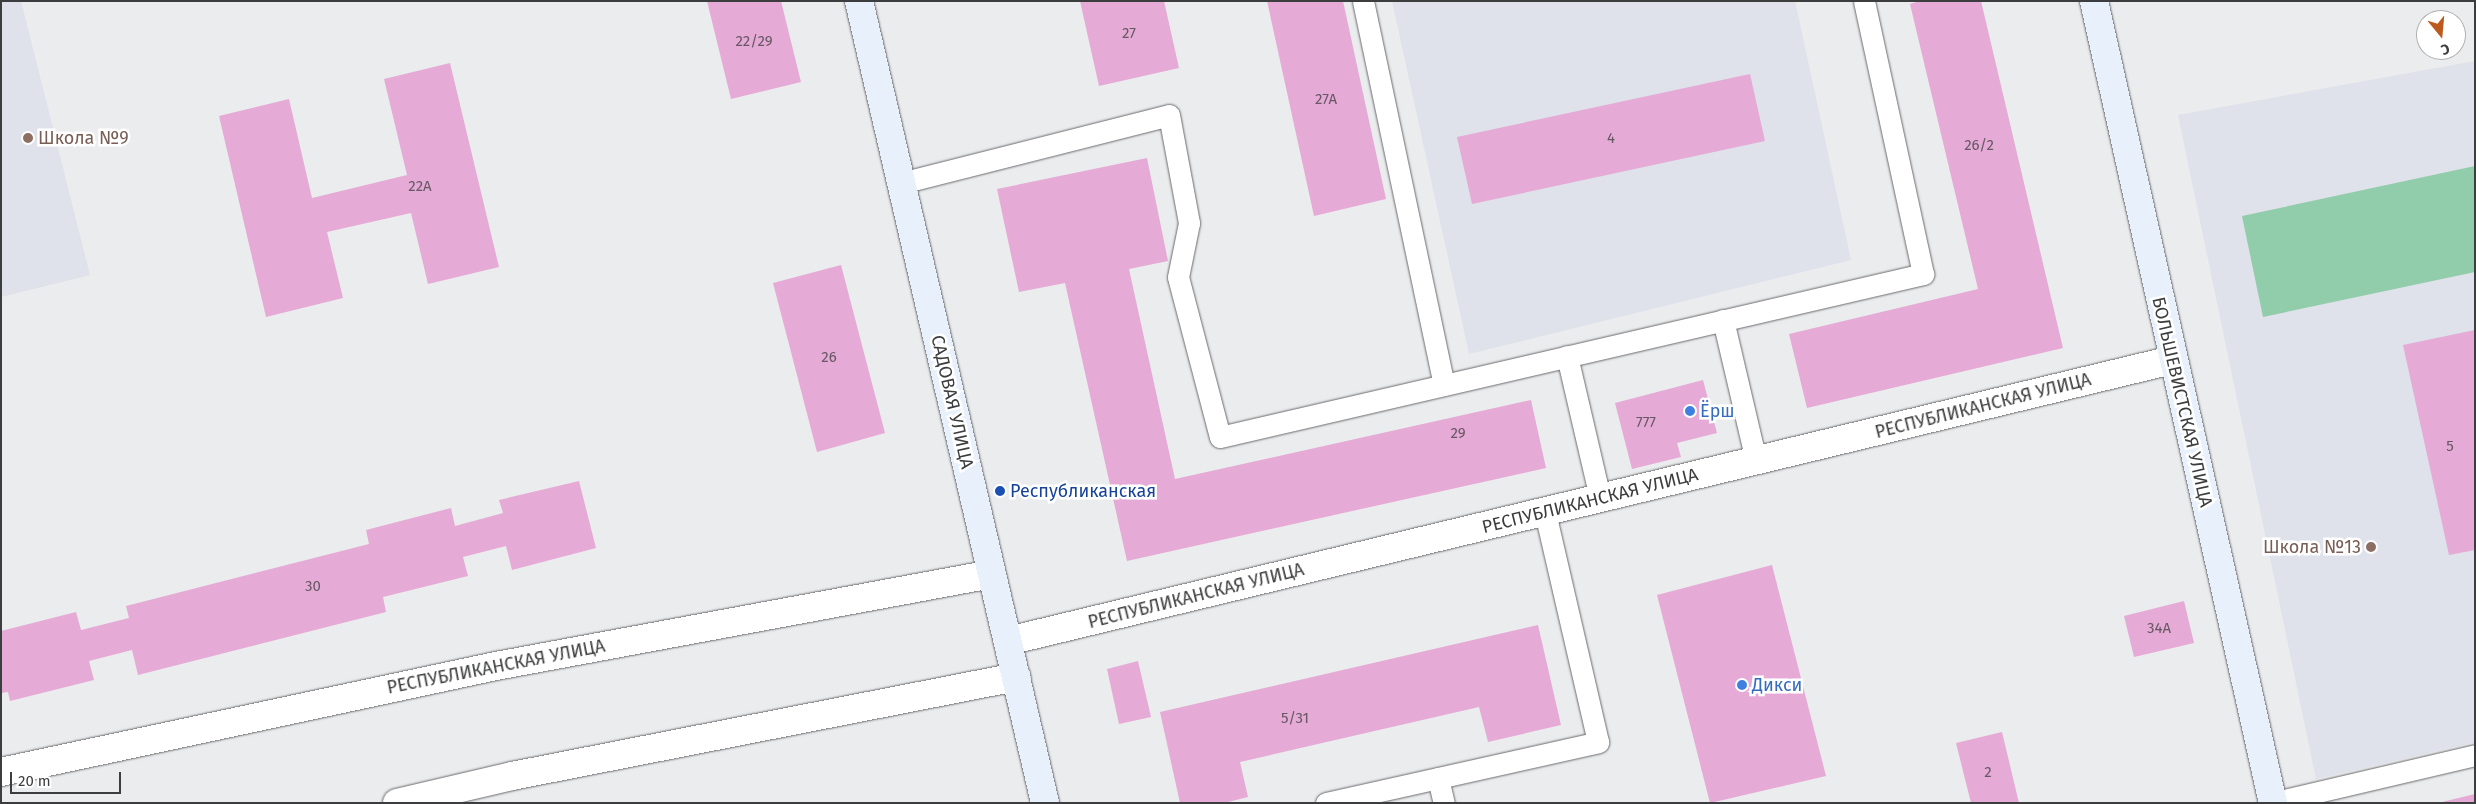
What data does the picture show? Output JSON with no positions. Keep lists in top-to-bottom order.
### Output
{
  "streets": {
    "street": ["САДОВАЯ УЛИЦА", "БОЛЬШЕВИСТСКАЯ УЛИЦА", "РЕСПУБЛИКАНСКАЯ УЛИЦА"]
  },
  "crossings": [
    ["САДОВАЯ УЛИЦА", "РЕСПУБЛИКАНСКАЯ УЛИЦА"],
    ["БОЛЬШЕВИСТСКАЯ УЛИЦА", "РЕСПУБЛИКАНСКАЯ УЛИЦА"]
  ],
  "places": [
    "Школа №9",
    "Ёрш",
    "Республиканская",
    "Школа №13",
    "Дикси"
  ],
  "house_numbers": [
    "27",
    "22/29",
    "27А",
    "4",
    "26/2",
    "22А",
    "26",
    "777",
    "29",
    "5",
    "30",
    "34А",
    "5/31",
    "2"
  ],
  "scale_bar": "20 m",
  "north": "bottom"
}
